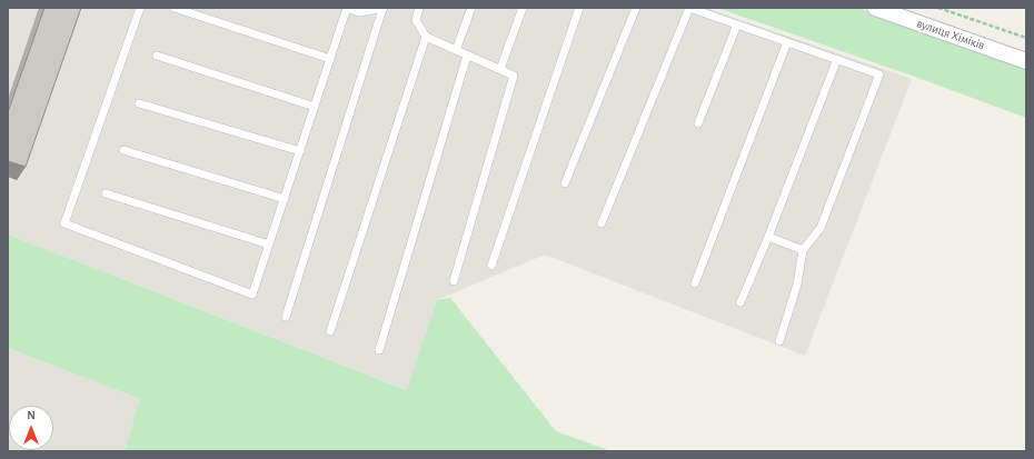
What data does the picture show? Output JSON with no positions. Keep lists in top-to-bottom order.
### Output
{
  "streets": {
    "street": ["вулиця Хіміків"]
  },
  "north": "top"
}
